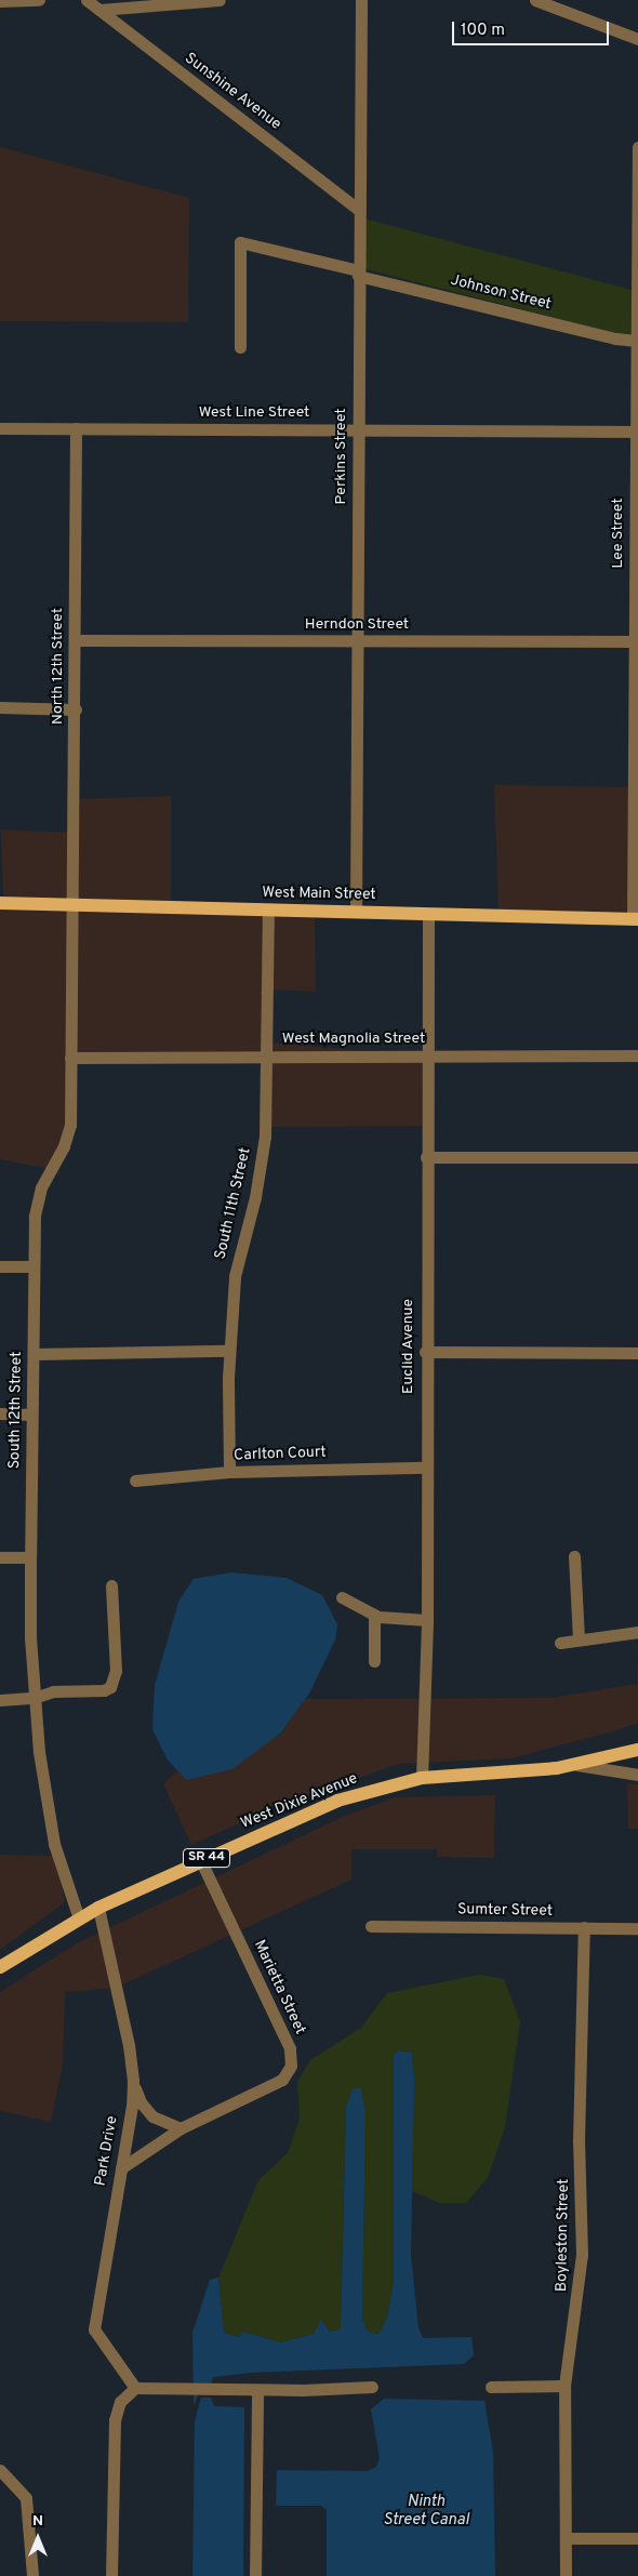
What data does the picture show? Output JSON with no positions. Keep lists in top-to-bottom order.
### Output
{
  "streets": {
    "main road": ["West Main Street", "West Dixie Avenue", "SR 44"],
    "street": [
      "Sunshine Avenue",
      "Johnson Street",
      "West Line Street",
      "Perkins Street",
      "Lee Street",
      "Herndon Street",
      "North 12th Street",
      "West Magnolia Street",
      "South 11th Street",
      "Euclid Avenue",
      "South 12th Street",
      "Carlton Court",
      "Sumter Street",
      "Marietta Street",
      "Park Drive",
      "Boyleston Street"
    ]
  },
  "crossings": [
    ["Sunshine Avenue", "Perkins Street"],
    ["Johnson Street", "Perkins Street"],
    ["Johnson Street", "Lee Street"],
    ["West Line Street", "Perkins Street"],
    ["West Line Street", "Lee Street"],
    ["West Line Street", "North 12th Street"],
    ["Perkins Street", "Herndon Street"],
    ["Perkins Street", "West Main Street"],
    ["Lee Street", "Herndon Street"],
    ["Lee Street", "West Main Street"],
    ["Herndon Street", "North 12th Street"],
    ["North 12th Street", "West Main Street"],
    ["North 12th Street", "South 12th Street"],
    ["West Main Street", "South 11th Street"],
    ["West Main Street", "Euclid Avenue"],
    ["West Main Street", "South 12th Street"],
    ["West Magnolia Street", "South 11th Street"],
    ["West Magnolia Street", "Euclid Avenue"],
    ["West Magnolia Street", "South 12th Street"],
    ["South 11th Street", "Carlton Court"],
    ["Euclid Avenue", "Carlton Court"],
    ["Euclid Avenue", "West Dixie Avenue"],
    ["South 12th Street", "West Dixie Avenue"],
    ["West Dixie Avenue", "Marietta Street"],
    ["West Dixie Avenue", "Park Drive"],
    ["Sumter Street", "Boyleston Street"],
    ["Marietta Street", "Park Drive"]
  ],
  "water": ["Ninth Street Canal"],
  "scale_bar": "100 m",
  "north": "top"
}
